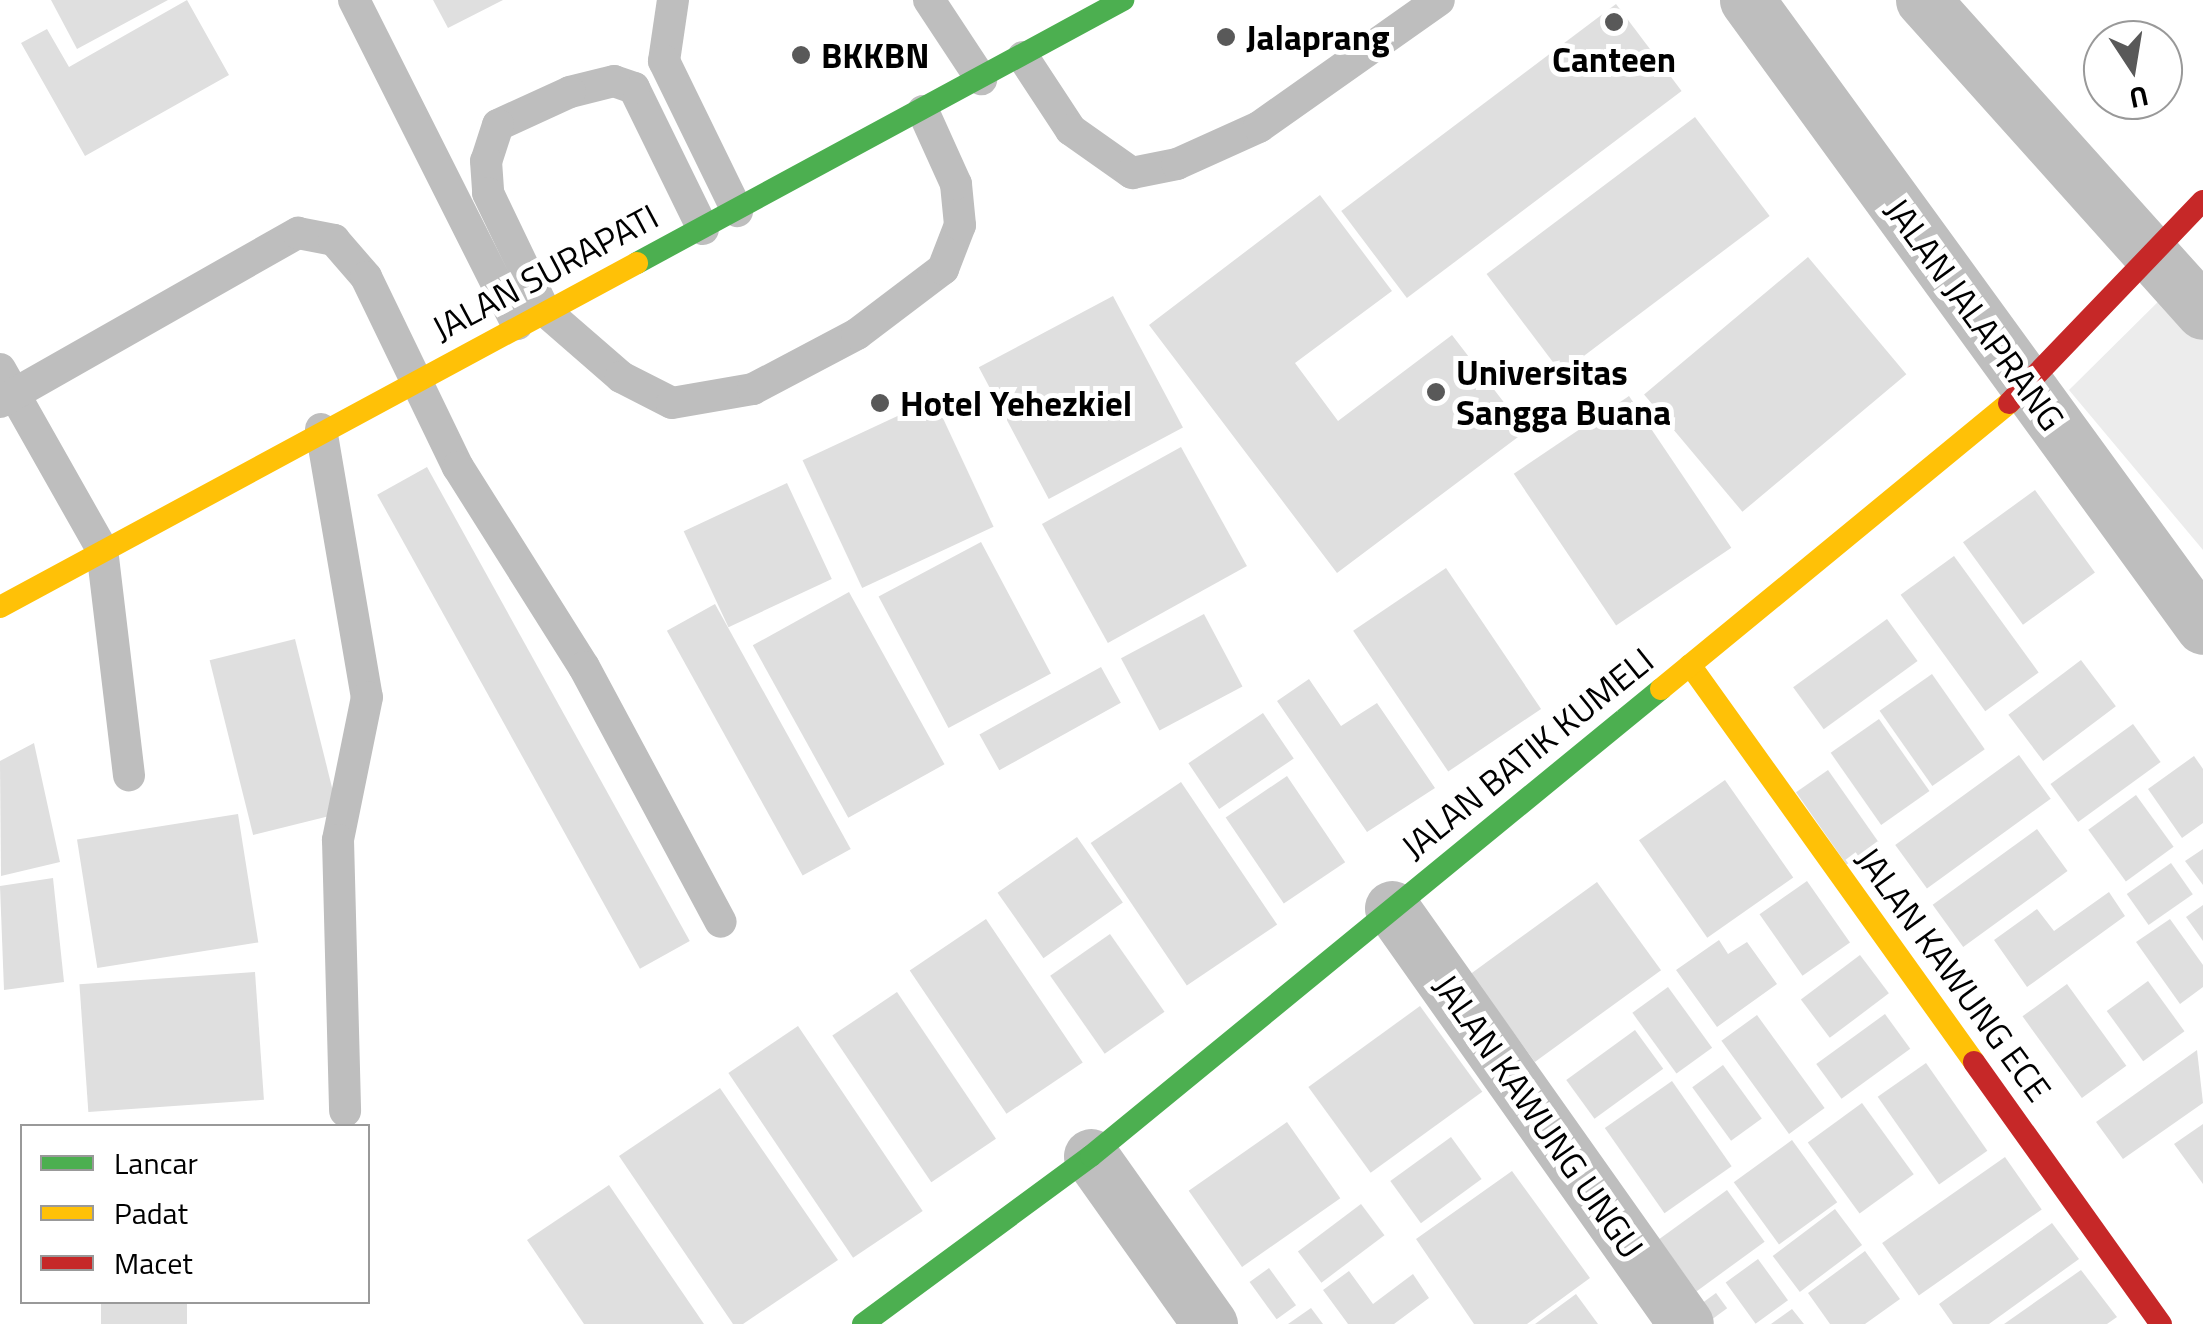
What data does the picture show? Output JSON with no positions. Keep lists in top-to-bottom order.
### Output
{
  "streets": {
    "main road": ["JALAN SURAPATI", "JALAN BATIK KUMELI", "JALAN KAWUNG ECE"],
    "street": ["JALAN JALAPRANG", "JALAN KAWUNG UNGU"]
  },
  "crossings": [
    ["JALAN JALAPRANG", "JALAN BATIK KUMELI"],
    ["JALAN BATIK KUMELI", "JALAN KAWUNG ECE"],
    ["JALAN BATIK KUMELI", "JALAN KAWUNG UNGU"]
  ],
  "places": [
    "Canteen",
    "Jalaprang",
    "BKKBN",
    "Universitas Sangga Buana",
    "Hotel Yehezkiel"
  ],
  "legend": ["Lancar", "Padat", "Macet"],
  "north": "bottom"
}
